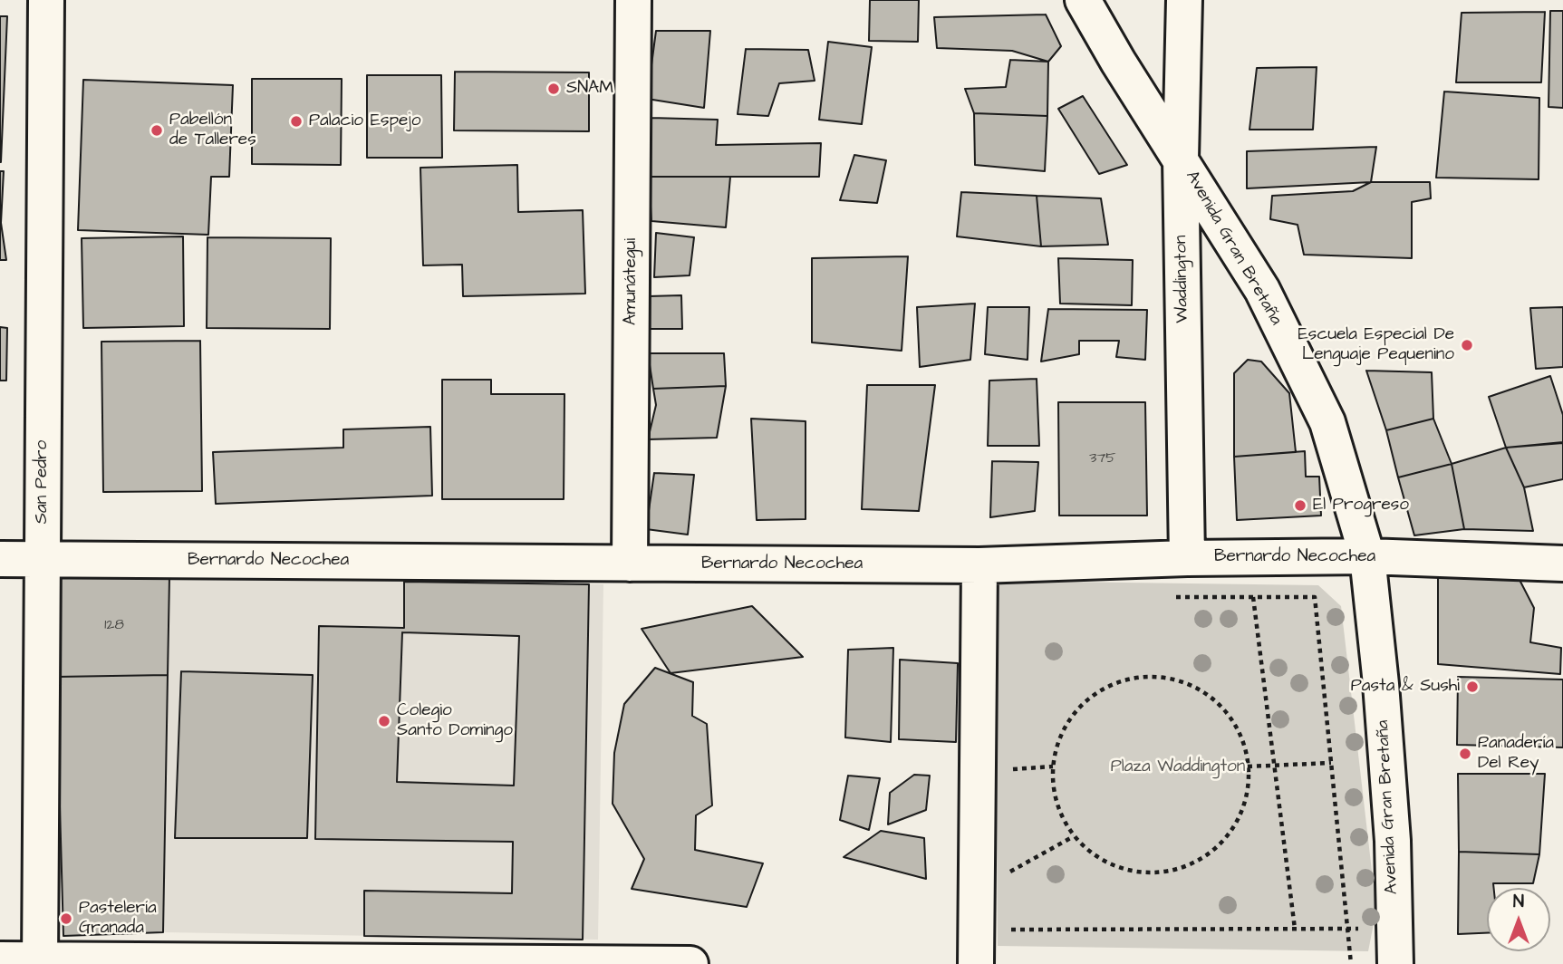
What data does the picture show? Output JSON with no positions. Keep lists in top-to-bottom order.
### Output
{
  "streets": {
    "street": [
      "Avenida Gran Bretaña",
      "Waddington",
      "Amunátegui",
      "San Pedro",
      "Bernardo Necochea"
    ]
  },
  "crossings": [
    ["Avenida Gran Bretaña", "Waddington"],
    ["Avenida Gran Bretaña", "Bernardo Necochea"],
    ["Waddington", "Bernardo Necochea"],
    ["Amunátegui", "Bernardo Necochea"],
    ["San Pedro", "Bernardo Necochea"]
  ],
  "parks": ["Plaza Waddington"],
  "places": [
    "SNAM",
    "Palacio Espejo",
    "Pabellón de Talleres",
    "Escuela Especial De Lenguaje Pequenino",
    "El Progreso",
    "Pasta & Sushi",
    "Colegio Santo Domingo",
    "Panadería Del Rey",
    "Pastelería Granada"
  ],
  "house_numbers": ["375", "128"],
  "north": "top"
}
